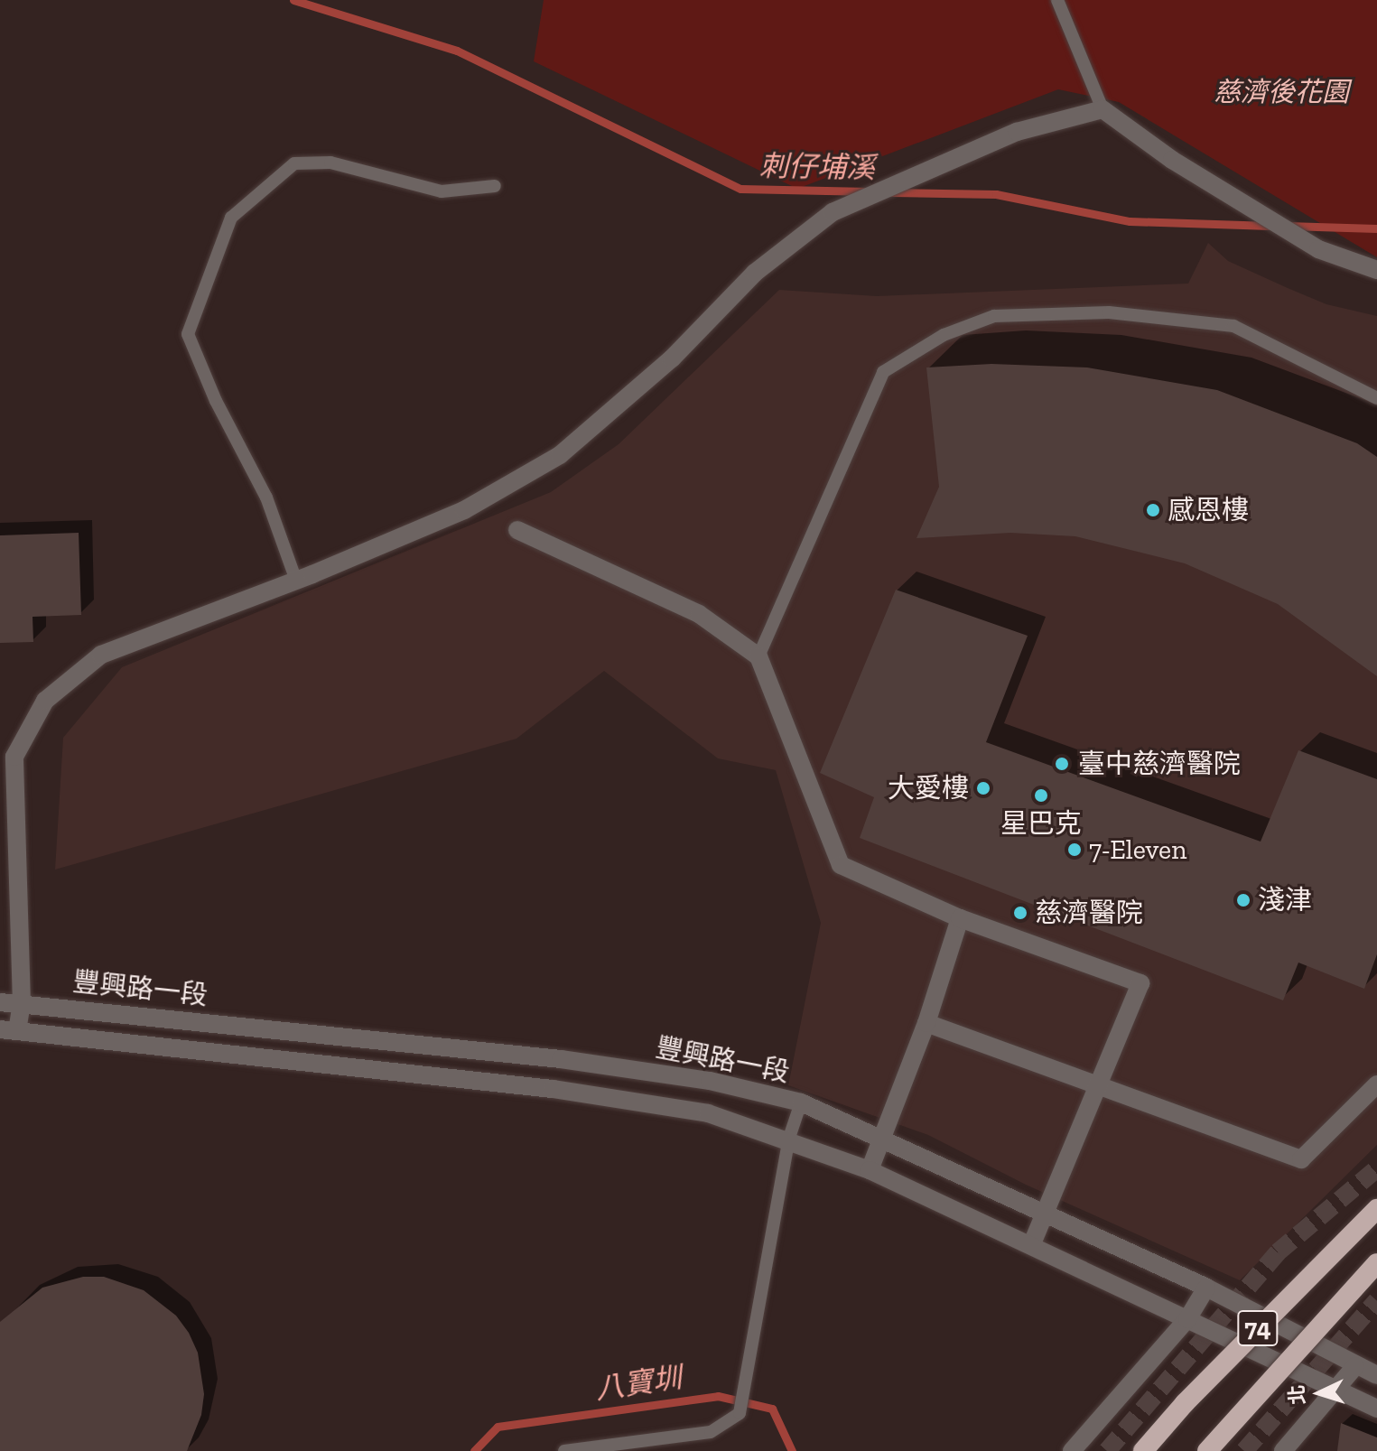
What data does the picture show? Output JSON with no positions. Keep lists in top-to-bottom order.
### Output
{
  "streets": {
    "highway": ["74"],
    "street": ["豐興路一段"]
  },
  "water": ["刺仔埔溪", "八寶圳"],
  "parks": ["慈濟後花園"],
  "places": [
    "感恩樓",
    "臺中慈濟醫院",
    "大愛樓",
    "星巴克",
    "7-Eleven",
    "淺津",
    "慈濟醫院"
  ],
  "north": "left"
}
